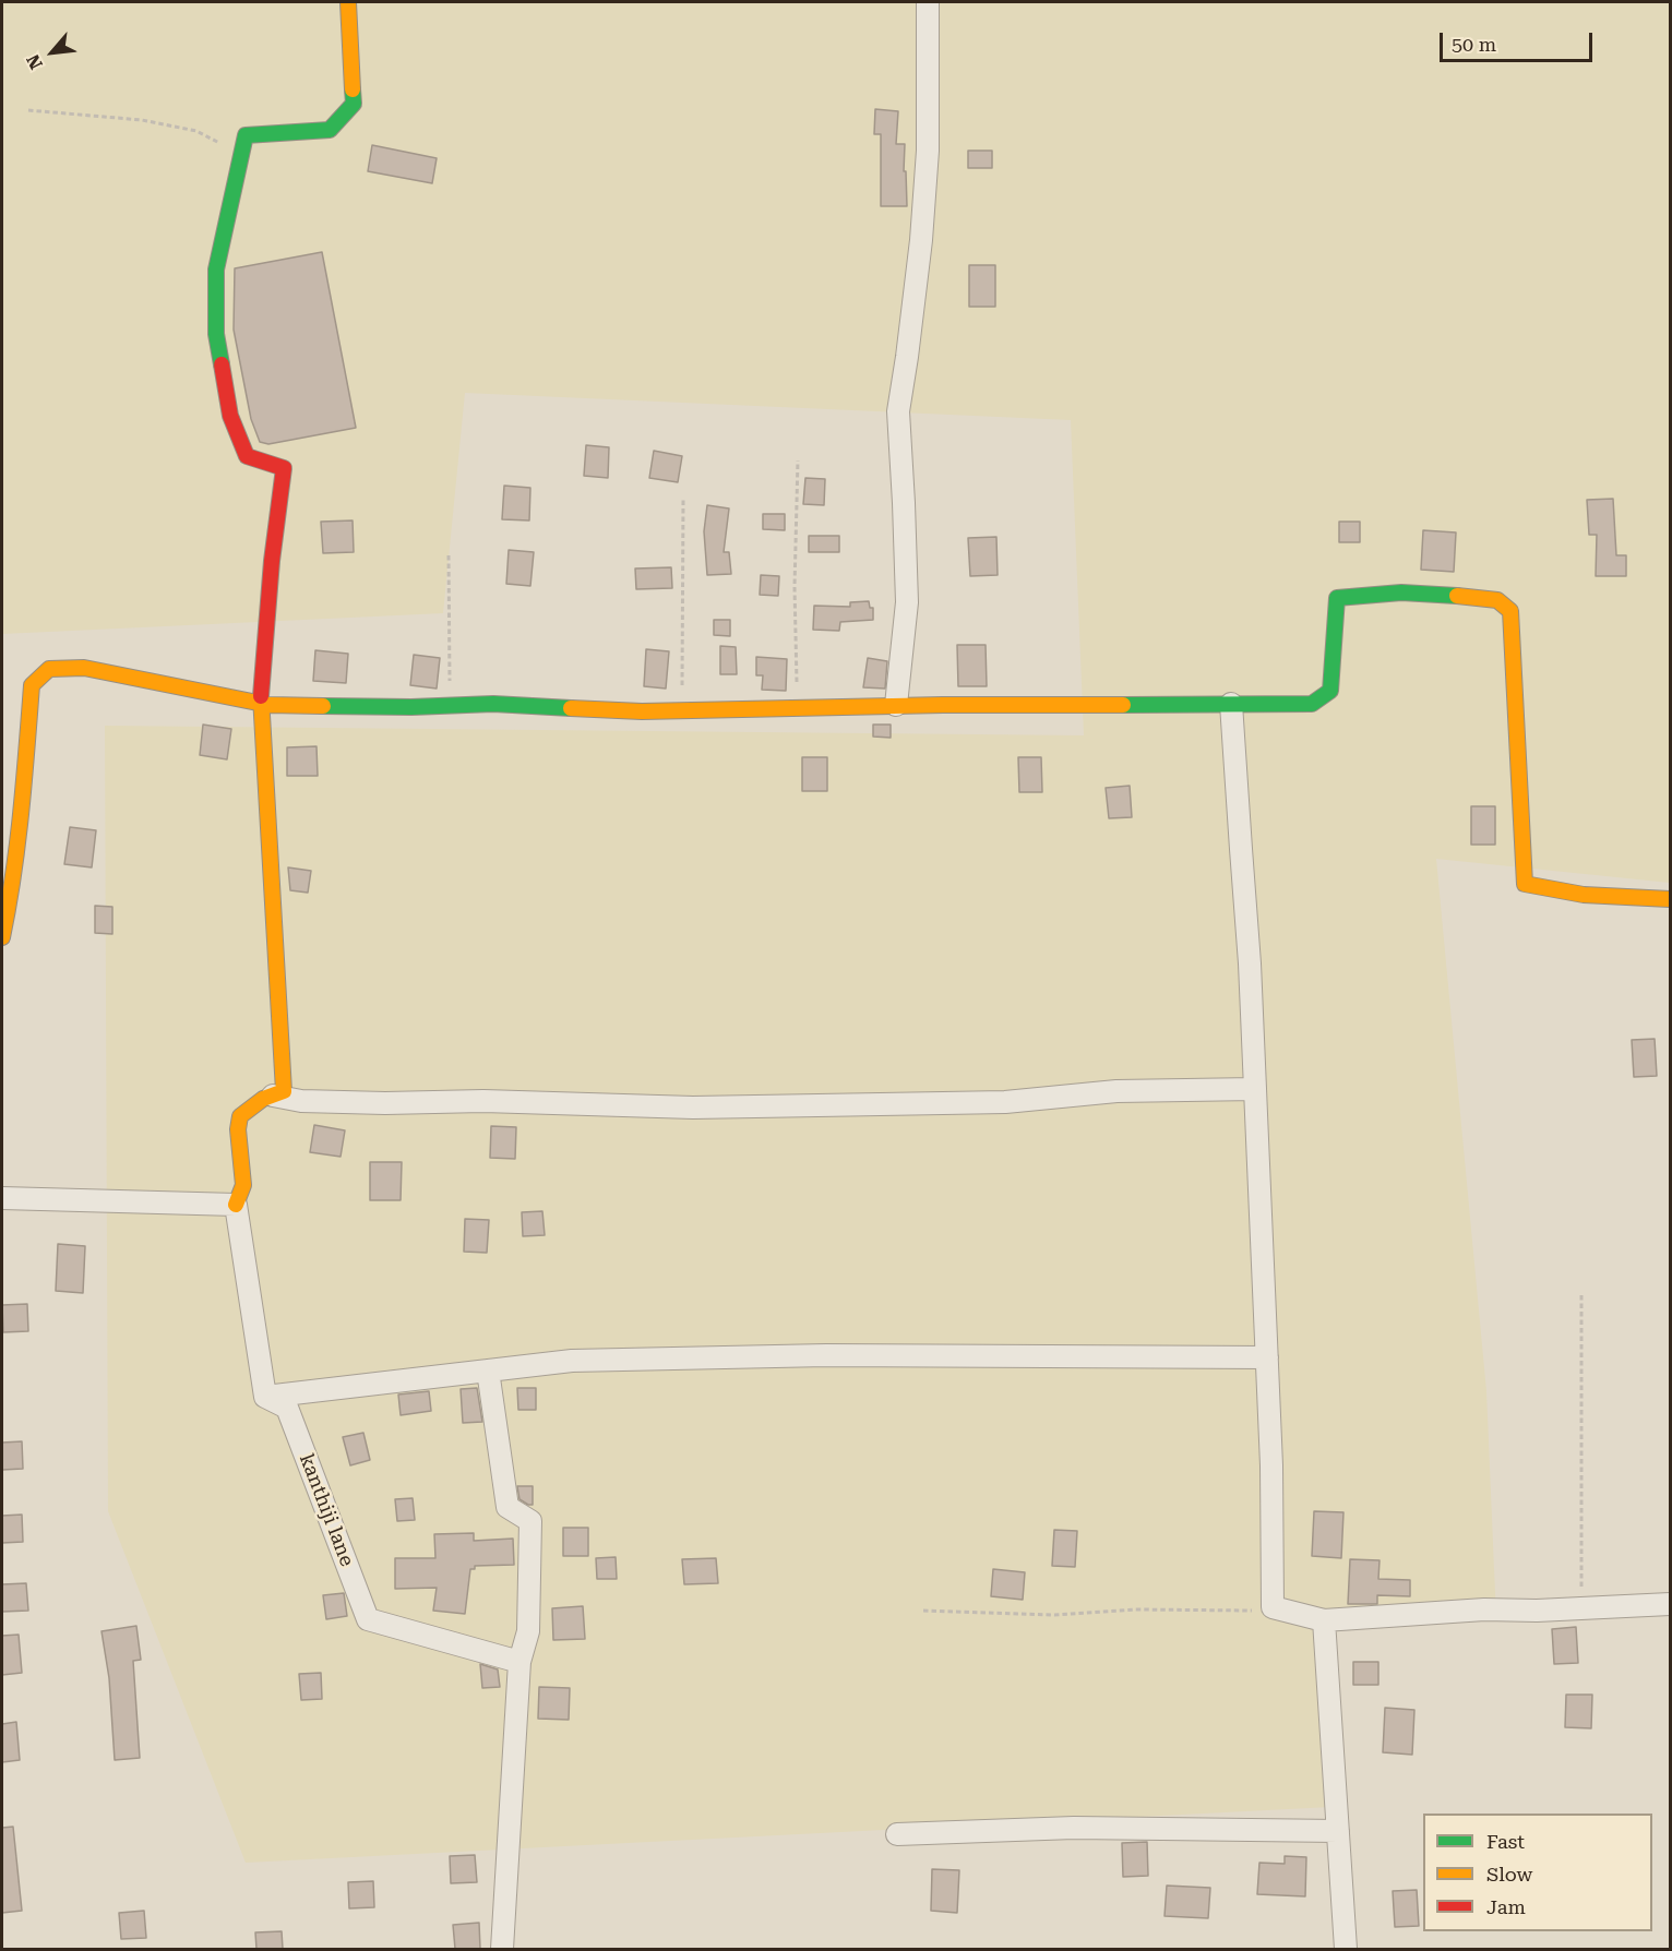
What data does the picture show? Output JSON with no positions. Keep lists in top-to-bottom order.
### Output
{
  "streets": {
    "street": ["kanthiji lane"]
  },
  "legend": ["Fast", "Slow", "Jam"],
  "scale_bar": "50 m",
  "north": "bottom left"
}
